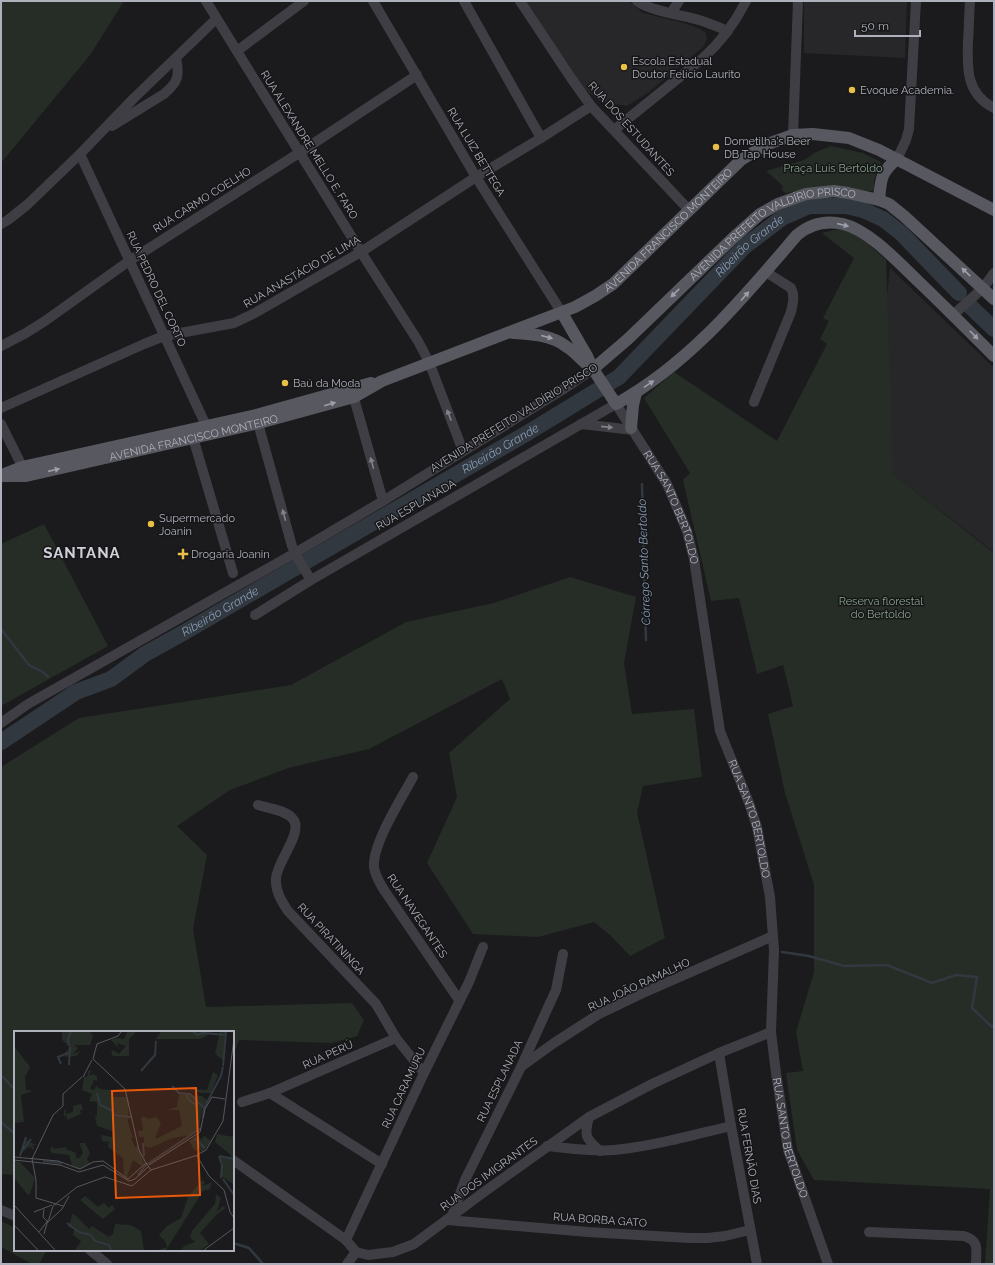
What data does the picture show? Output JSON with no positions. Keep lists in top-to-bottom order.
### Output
{
  "streets": {
    "main road": ["AVENIDA FRANCISCO MONTEIRO", "AVENIDA PREFEITO VALDÍRIO PRISCO", "RUA SANTO BERTOLDO"],
    "street": [
      "RUA DOS ESTUDANTES",
      "RUA ALEXANDRE MELLO E. FARO",
      "RUA LUIZ BETTEGA",
      "RUA CARMO COELHO",
      "RUA ANASTÁCIO DE LIMA",
      "RUA PEDRO DEL CORTO",
      "RUA ESPLANADA",
      "RUA NAVEGANTES",
      "RUA PIRATININGA",
      "RUA JOÃO RAMALHO",
      "RUA PERÚ",
      "RUA CARAMURU",
      "RUA FERNÃO DIAS",
      "RUA DOS IMIGRANTES",
      "RUA BORBA GATO"
    ]
  },
  "crossings": [
    ["RUA DOS ESTUDANTES", "AVENIDA FRANCISCO MONTEIRO"],
    ["RUA DOS ESTUDANTES", "RUA ANASTÁCIO DE LIMA"],
    ["RUA ALEXANDRE MELLO E. FARO", "RUA CARMO COELHO"],
    ["RUA ALEXANDRE MELLO E. FARO", "AVENIDA FRANCISCO MONTEIRO"],
    ["RUA ALEXANDRE MELLO E. FARO", "AVENIDA PREFEITO VALDÍRIO PRISCO"],
    ["RUA ALEXANDRE MELLO E. FARO", "RUA ANASTÁCIO DE LIMA"],
    ["RUA LUIZ BETTEGA", "RUA CARMO COELHO"],
    ["RUA LUIZ BETTEGA", "AVENIDA FRANCISCO MONTEIRO"],
    ["RUA LUIZ BETTEGA", "RUA ANASTÁCIO DE LIMA"],
    ["RUA CARMO COELHO", "RUA PEDRO DEL CORTO"],
    ["AVENIDA FRANCISCO MONTEIRO", "RUA PEDRO DEL CORTO"],
    ["AVENIDA PREFEITO VALDÍRIO PRISCO", "RUA ESPLANADA"],
    ["AVENIDA PREFEITO VALDÍRIO PRISCO", "RUA SANTO BERTOLDO"],
    ["RUA ANASTÁCIO DE LIMA", "RUA PEDRO DEL CORTO"],
    ["RUA ESPLANADA", "RUA SANTO BERTOLDO"],
    ["RUA ESPLANADA", "RUA JOÃO RAMALHO"],
    ["RUA ESPLANADA", "RUA DOS IMIGRANTES"],
    ["RUA ESPLANADA", "RUA BORBA GATO"],
    ["RUA SANTO BERTOLDO", "RUA JOÃO RAMALHO"],
    ["RUA SANTO BERTOLDO", "RUA DOS IMIGRANTES"],
    ["RUA NAVEGANTES", "RUA CARAMURU"],
    ["RUA PIRATININGA", "RUA PERÚ"],
    ["RUA PIRATININGA", "RUA CARAMURU"],
    ["RUA FERNÃO DIAS", "RUA DOS IMIGRANTES"],
    ["RUA FERNÃO DIAS", "RUA BORBA GATO"],
    ["RUA DOS IMIGRANTES", "RUA BORBA GATO"]
  ],
  "districts": ["SANTANA"],
  "water": ["Ribeirão Grande", "Córrego Santo Bertoldo"],
  "parks": ["Praça Luis Bertoldo", "Reserva florestal do Bertoldo"],
  "places": {
    "other": [
      "Escola Estadual Doutor Felício Laurito",
      "Evoque Academia.",
      "Dometilha's Beer DB Tap House",
      "Baú da Moda",
      "Supermercado Joanin"
    ],
    "health": ["Drogaria Joanin"]
  },
  "scale_bar": "50 m"
}
